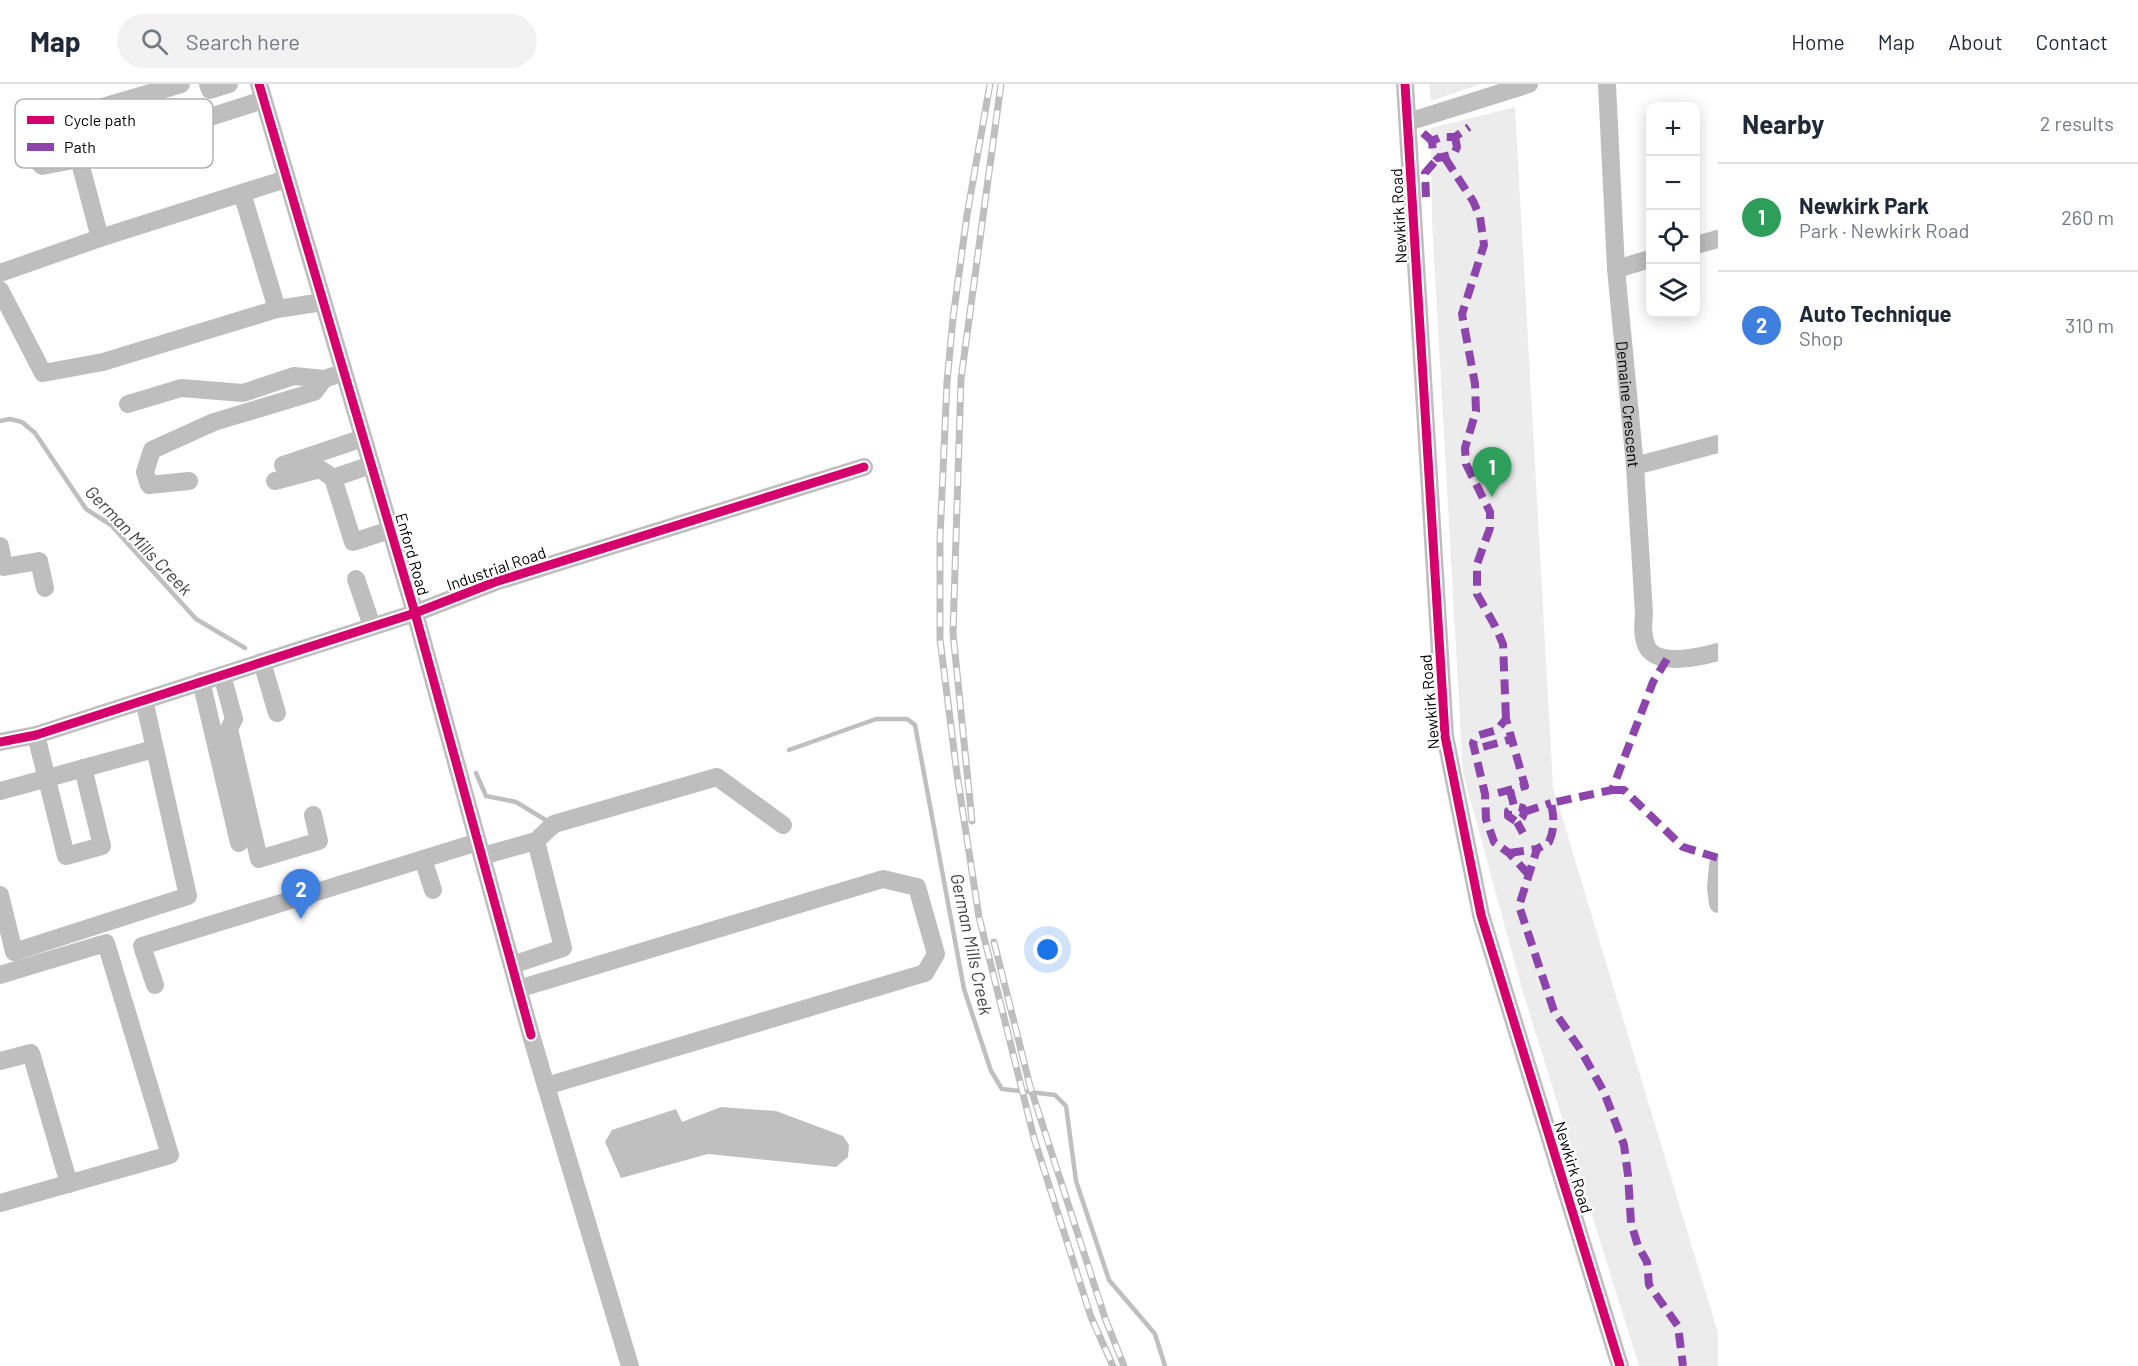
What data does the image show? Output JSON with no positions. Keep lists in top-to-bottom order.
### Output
{
  "streets": {
    "street": [
      "Newkirk Road",
      "Demaine Crescent",
      "Enford Road",
      "Industrial Road"
    ]
  },
  "crossings": [
    ["Enford Road", "Industrial Road"]
  ],
  "water": ["German Mills Creek"],
  "legend": ["Cycle path", "Path"],
  "page": {
    "header": "Map",
    "search": "Search here",
    "nav": [
      "Home",
      "Map",
      "About",
      "Contact"
    ],
    "heading": ["Nearby", "2 results"],
    "map_buttons": ["+", "−"],
    "list": [
      {
        "mark": "1",
        "name": "Newkirk Park",
        "note": "Park · Newkirk Road",
        "value": "260 m"
      },
      {
        "mark": "2",
        "name": "Auto Technique",
        "note": "Shop",
        "value": "310 m"
      }
    ],
    "pins": ["1", "2"]
  }
}
